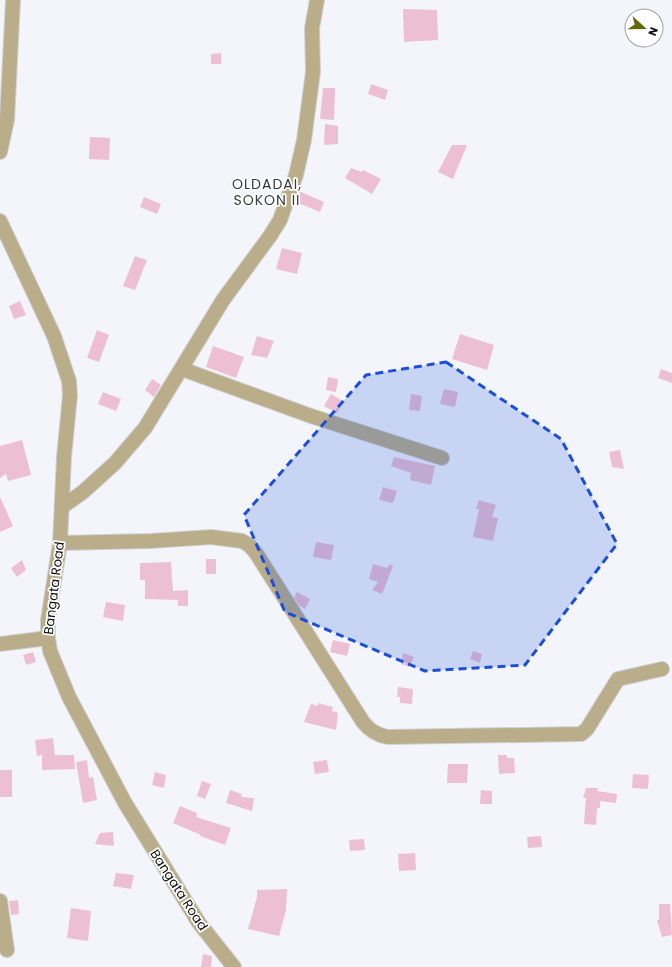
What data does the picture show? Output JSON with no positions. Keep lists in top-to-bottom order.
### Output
{
  "streets": {
    "street": ["Bangata Road"]
  },
  "districts": ["OLDADAI, SOKON II"],
  "north": "right"
}
